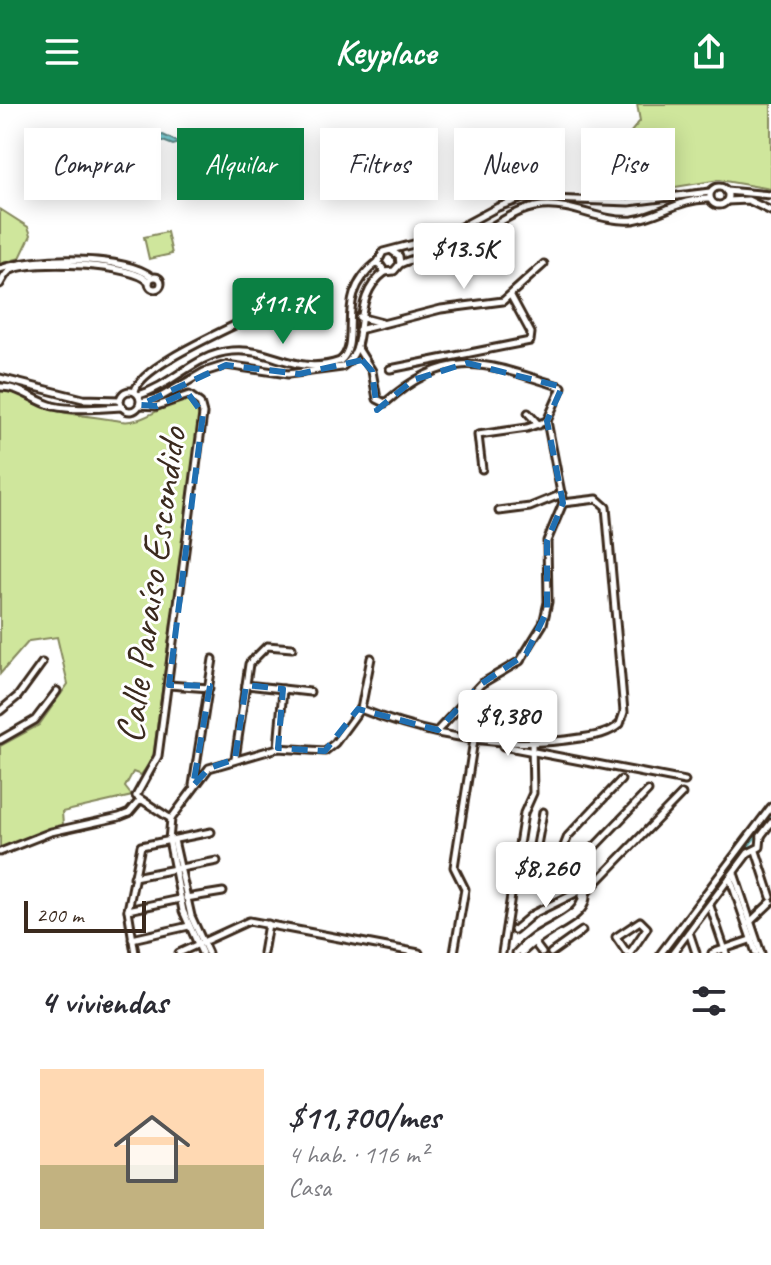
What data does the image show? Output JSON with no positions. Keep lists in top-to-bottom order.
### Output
{
  "streets": {
    "street": ["Calle Paraíso Escondido"]
  },
  "scale_bar": "200 m",
  "page": {
    "header": "Keyplace",
    "chip": [
      "Comprar",
      "Alquilar",
      "Filtros",
      "Nuevo",
      "Piso"
    ],
    "price": [
      "$13.5K",
      "$11.7K",
      "$9,380",
      "$8,260"
    ],
    "scale": "200 m",
    "heading": "4 viviendas",
    "list": [
      {
        "name": "$11,700/mes",
        "note": "4 hab. · 116 m² · Casa"
      }
    ]
  }
}
